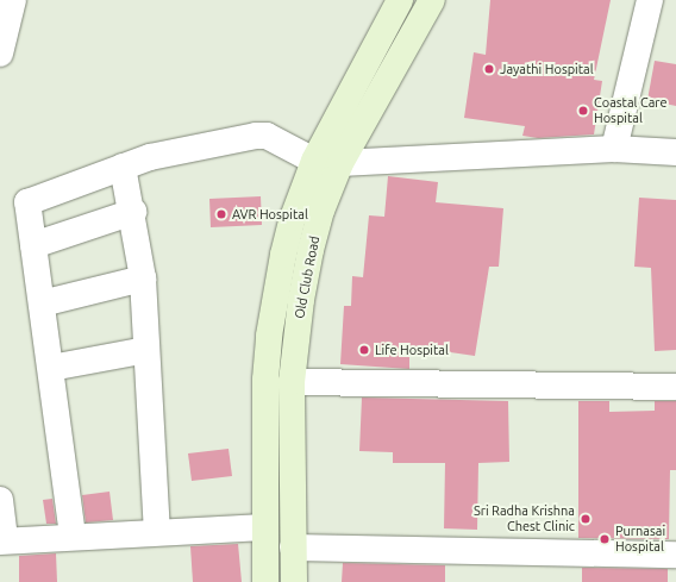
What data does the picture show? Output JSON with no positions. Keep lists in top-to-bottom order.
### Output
{
  "streets": {
    "street": ["Old Club Road"]
  },
  "places": [
    "Jayathi Hospital",
    "Coastal Care Hospital",
    "AVR Hospital",
    "Life Hospital",
    "Sri Radha Krishna Chest Clinic",
    "Purnasai Hospital"
  ]
}
